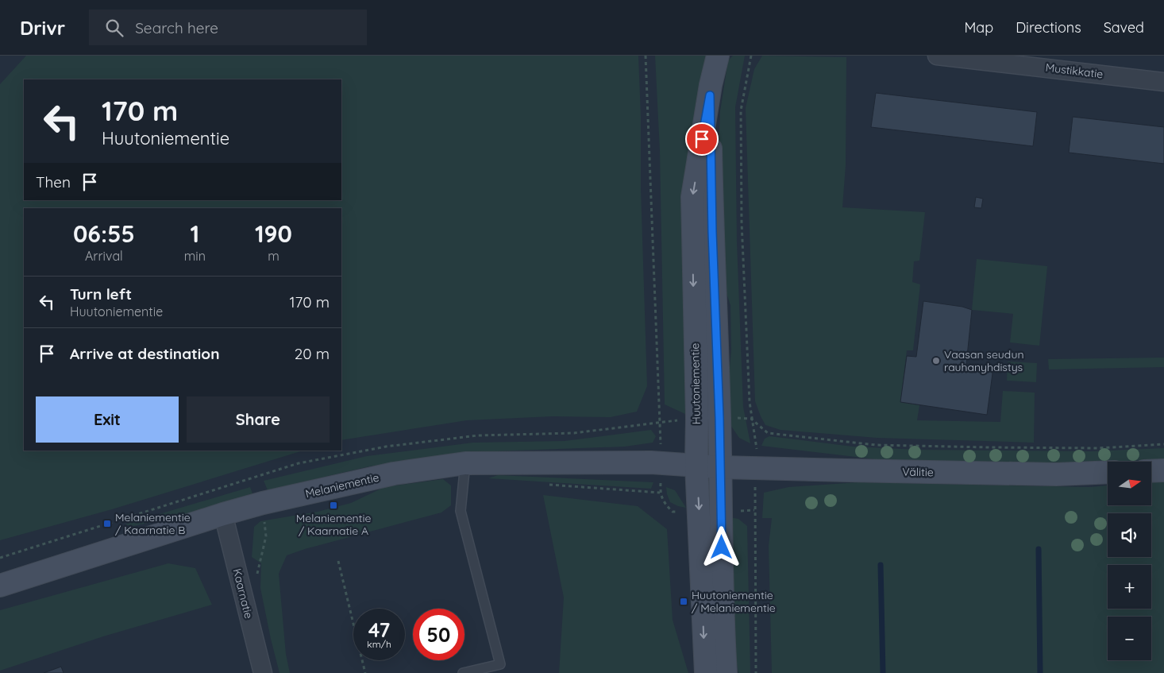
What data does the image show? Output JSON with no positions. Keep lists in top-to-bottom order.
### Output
{
  "streets": {
    "main road": ["Huutoniementie", "Välitie", "Melaniementie"],
    "street": ["Mustikkatie", "Kaarnatie"]
  },
  "crossings": [
    ["Huutoniementie", "Välitie"],
    ["Huutoniementie", "Melaniementie"],
    ["Välitie", "Melaniementie"],
    ["Melaniementie", "Kaarnatie"]
  ],
  "places": {
    "other": ["Vaasan seudun rauhanyhdistys"],
    "transit": ["Melaniementie / Kaarnatie A", "Melaniementie / Kaarnatie B", "Huutoniementie / Melaniementie"]
  },
  "north": "right",
  "page": {
    "header": "Drivr",
    "search": "Search here",
    "nav": ["Map", "Directions", "Saved"],
    "turn": ["170 m", "Huutoniementie"],
    "then": "Then",
    "eta": [
      "06:55",
      "Arrival",
      "1",
      "min",
      "190",
      "m"
    ],
    "list": [
      {
        "name": "Turn left",
        "note": "Huutoniementie",
        "value": "170 m"
      },
      {
        "name": "Arrive at destination",
        "value": "20 m"
      }
    ],
    "buttons": ["Exit", "Share"],
    "map_buttons": ["+", "−"],
    "speed": "47 km/h",
    "limit": "50"
  }
}
